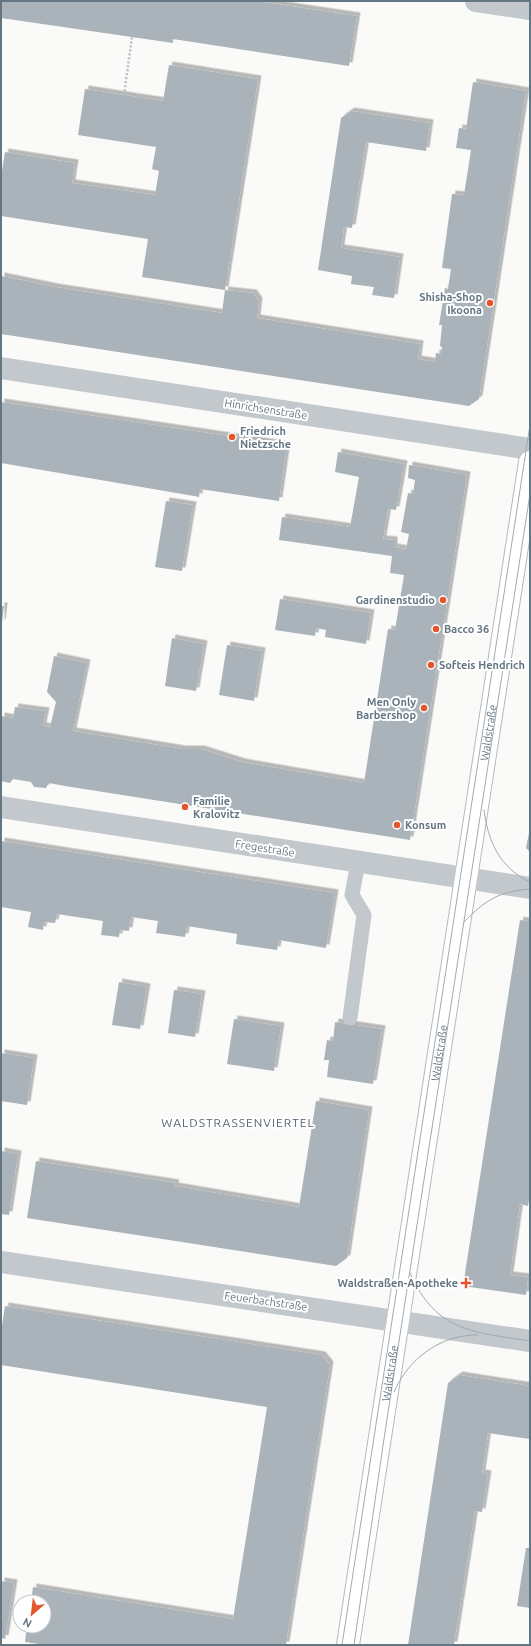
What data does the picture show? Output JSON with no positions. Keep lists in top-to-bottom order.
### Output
{
  "streets": {
    "main road": ["Waldstraße"],
    "street": ["Hinrichsenstraße", "Fregestraße", "Feuerbachstraße"]
  },
  "crossings": [
    ["Waldstraße", "Fregestraße"],
    ["Waldstraße", "Feuerbachstraße"]
  ],
  "districts": ["WALDSTRASSENVIERTEL"],
  "places": {
    "other": [
      "Shisha-Shop Ikoona",
      "Friedrich Nietzsche",
      "Gardinenstudio",
      "Bacco 36",
      "Softeis Hendrich",
      "Men Only Barbershop",
      "Familie Kralovitz",
      "Konsum"
    ],
    "health": ["Waldstraßen-Apotheke"]
  },
  "north": "bottom left"
}
